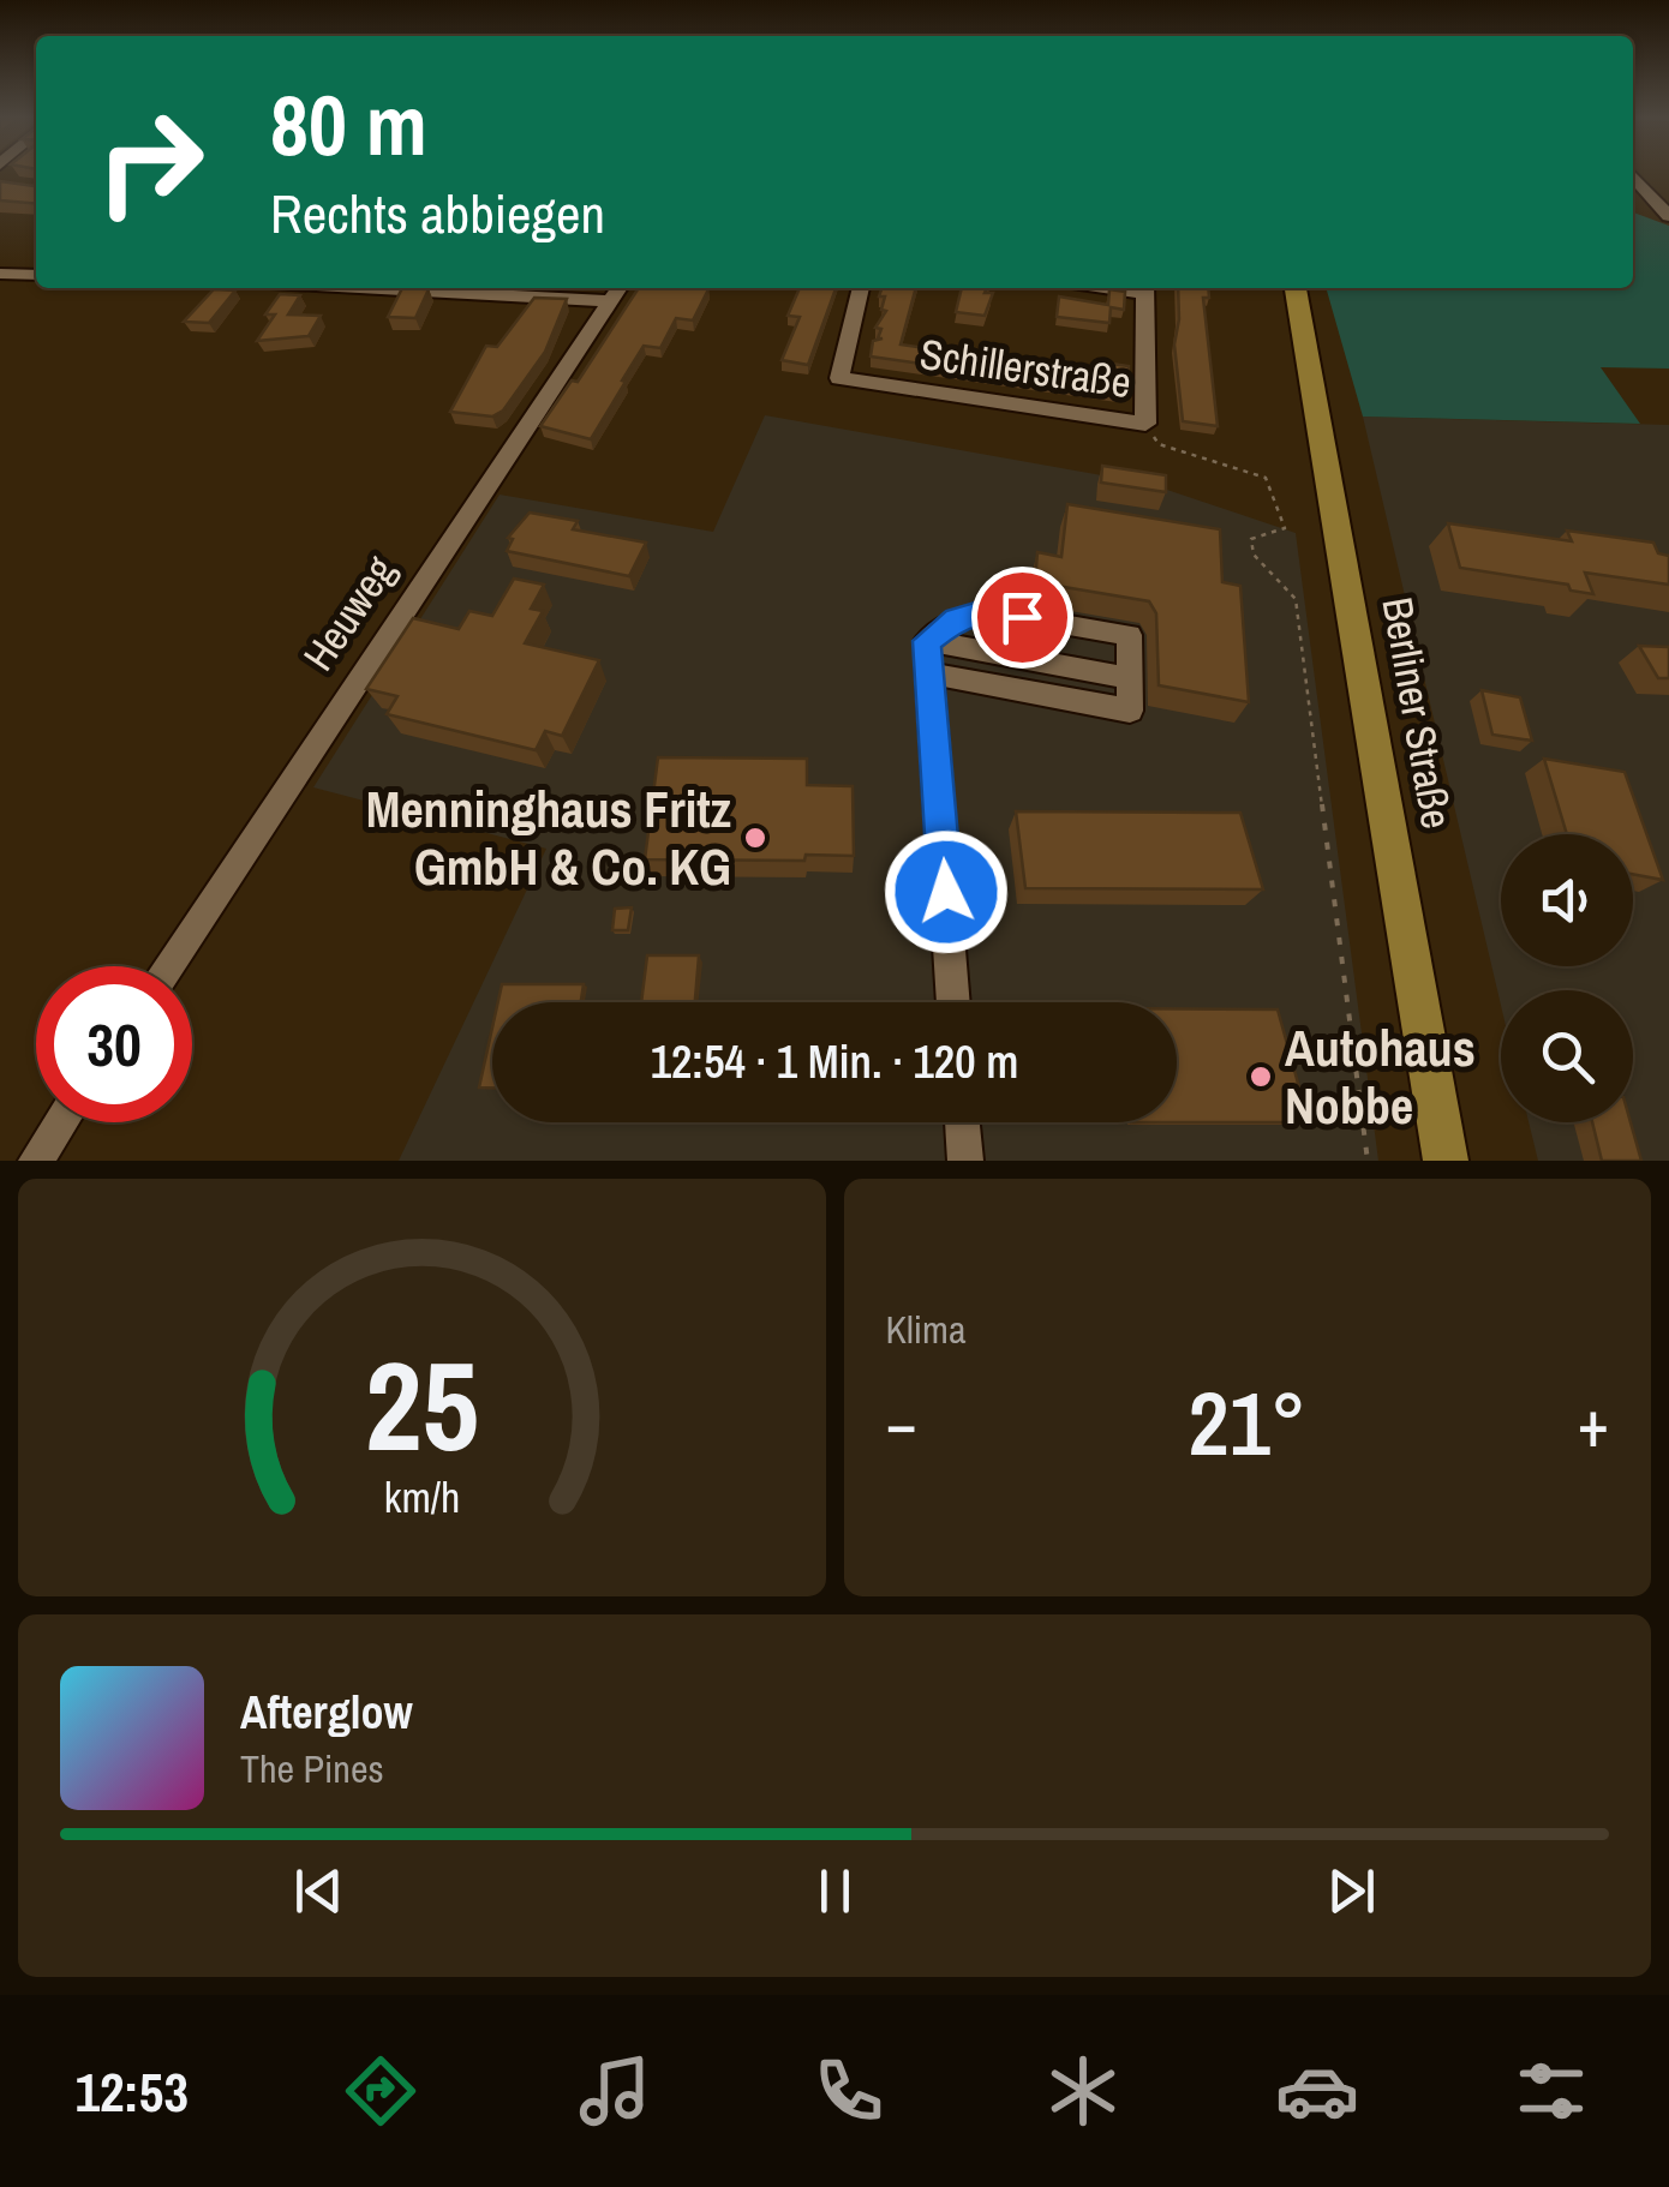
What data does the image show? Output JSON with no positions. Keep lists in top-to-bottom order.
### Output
{
  "streets": {
    "main road": ["Berliner Straße"],
    "street": ["Schillerstraße", "Heuweg"]
  },
  "places": ["Menninghaus Fritz GmbH & Co. KG", "Autohaus Nobbe"],
  "page": {
    "turn": ["80 m", "Rechts abbiegen"],
    "limit": "30",
    "trip": "12:54 · 1 Min. · 120 m",
    "tile": "Klima",
    "heat": ["−", "21°", "+"],
    "song": ["Afterglow", "The Pines"],
    "tabs": "12:53",
    "gauge": ["25", "km/h"]
  }
}
